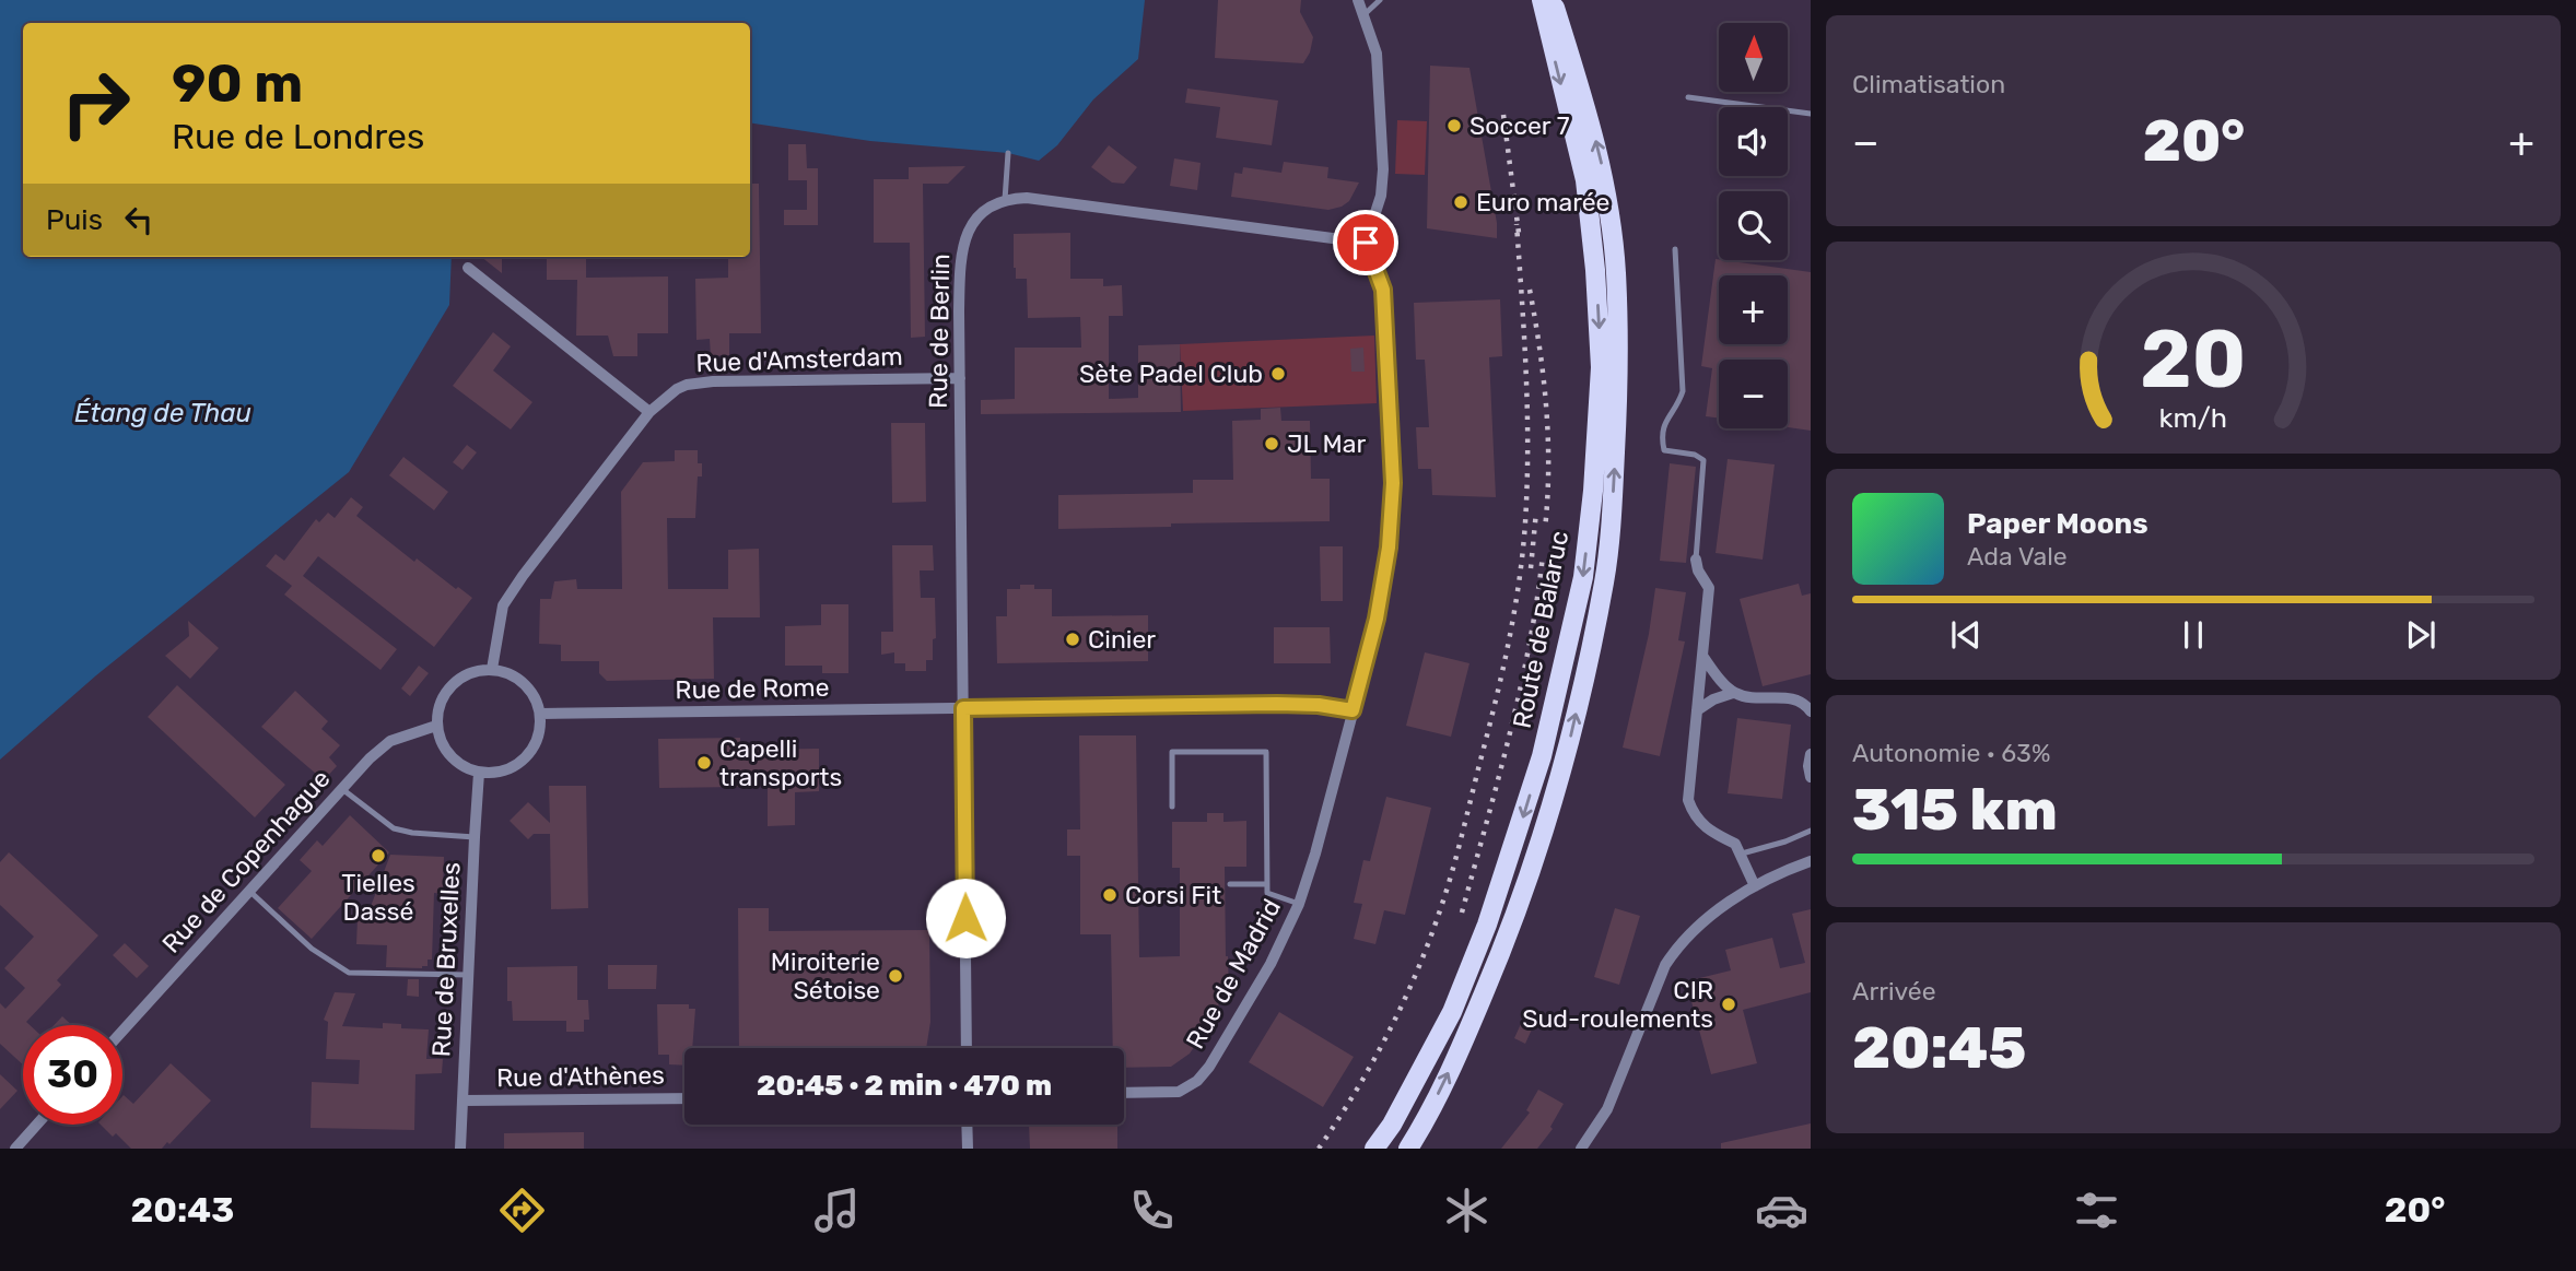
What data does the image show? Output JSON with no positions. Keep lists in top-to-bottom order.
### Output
{
  "streets": {
    "main road": ["Route de Balaruc"],
    "street": [
      "Rue de Berlin",
      "Rue d'Amsterdam",
      "Rue de Rome",
      "Rue de Copenhague",
      "Rue de Bruxelles",
      "Rue de Madrid",
      "Rue d'Athènes"
    ]
  },
  "crossings": [
    ["Rue de Berlin", "Rue d'Amsterdam"],
    ["Rue de Berlin", "Rue de Rome"],
    ["Rue d'Amsterdam", "Rue de Rome"],
    ["Rue d'Amsterdam", "Rue de Copenhague"],
    ["Rue d'Amsterdam", "Rue de Bruxelles"],
    ["Rue de Rome", "Rue de Copenhague"],
    ["Rue de Rome", "Rue de Bruxelles"],
    ["Rue de Rome", "Rue de Madrid"],
    ["Rue de Copenhague", "Rue de Bruxelles"],
    ["Rue de Bruxelles", "Rue d'Athènes"]
  ],
  "water": ["Étang de Thau"],
  "places": [
    "Soccer 7",
    "Euro marée",
    "Sète Padel Club",
    "JL Mar",
    "Cinier",
    "Capelli transports",
    "Tielles Dassé",
    "Corsi Fit",
    "Miroiterie Sétoise",
    "CIR Sud-roulements"
  ],
  "north": "top",
  "page": {
    "tile": [
      "Climatisation",
      ["Autonomie · 63%", "315 km"],
      ["Arrivée", "20:45"]
    ],
    "map_buttons": ["+", "−"],
    "turn": ["90 m", "Rue de Londres"],
    "heat": ["−", "20°", "+"],
    "then": "Puis",
    "song": ["Paper Moons", "Ada Vale"],
    "limit": "30",
    "trip": "20:45 · 2 min · 470 m",
    "tabs": ["20:43", "20°"],
    "gauge": ["20", "km/h"]
  }
}
